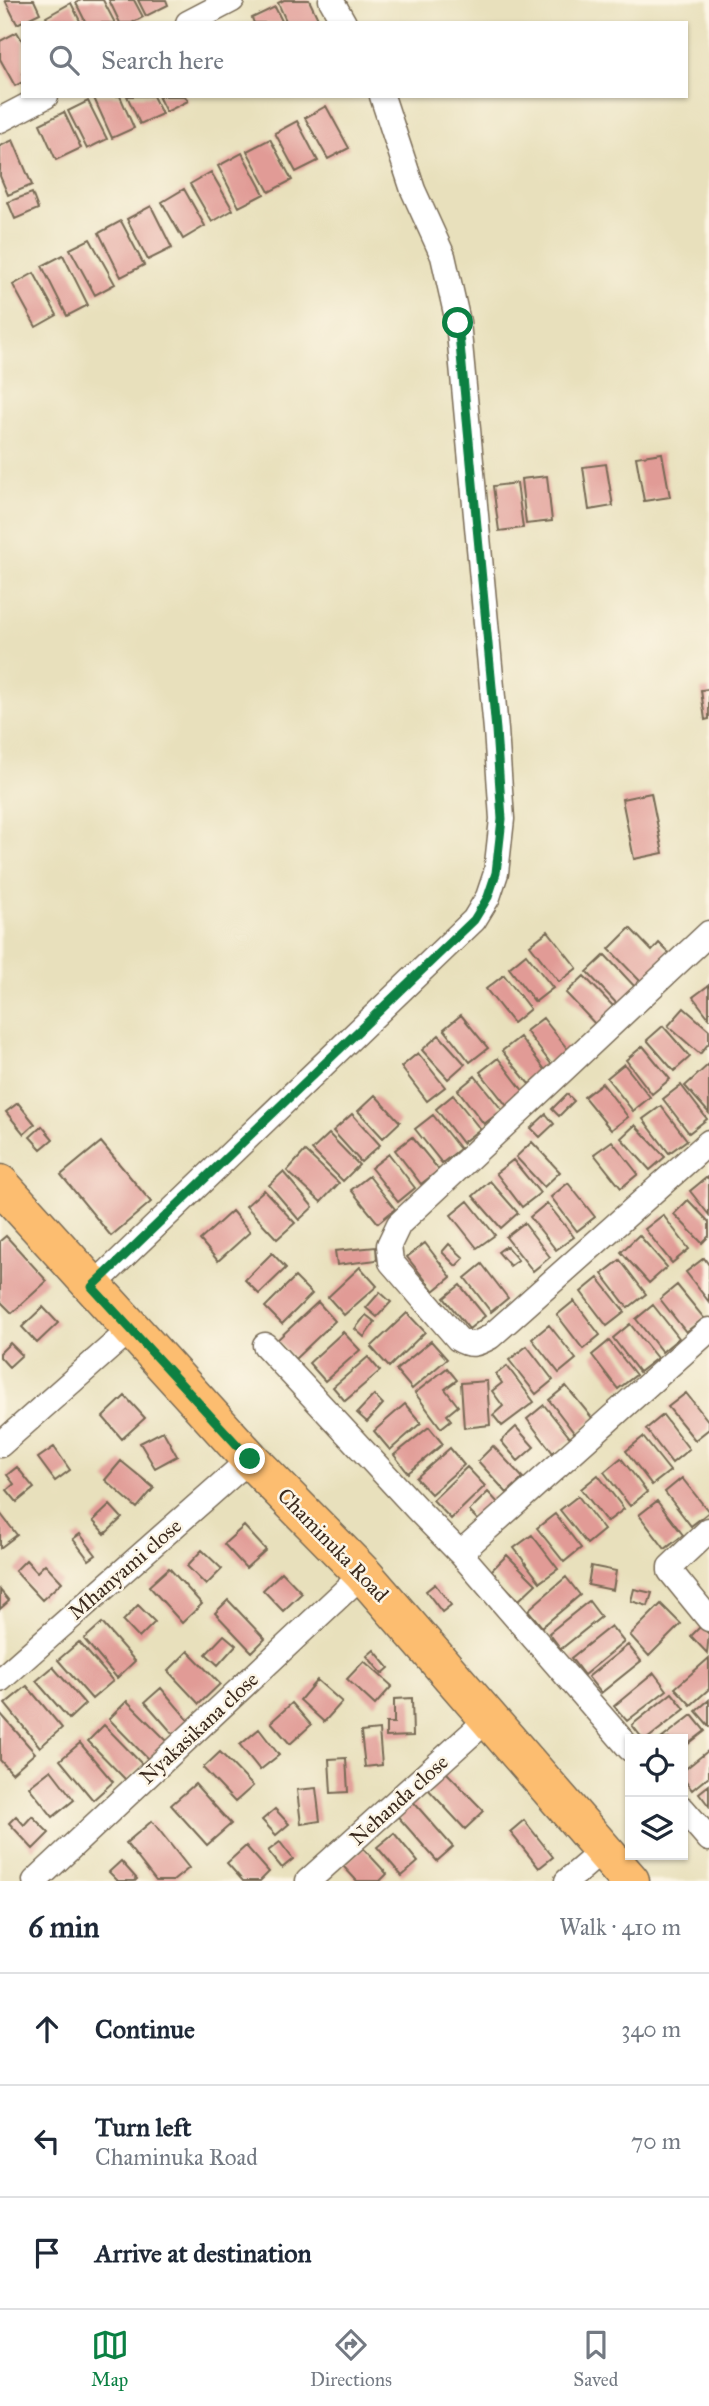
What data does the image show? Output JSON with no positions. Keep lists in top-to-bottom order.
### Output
{
  "streets": {
    "main road": ["Chaminuka Road"],
    "street": ["Mhanyami close", "Nyakasikana close", "Nehanda close"]
  },
  "crossings": [
    ["Chaminuka Road", "Mhanyami close"],
    ["Chaminuka Road", "Nyakasikana close"],
    ["Chaminuka Road", "Nehanda close"]
  ],
  "page": {
    "search": "Search here",
    "heading": ["6 min", "Walk · 410 m"],
    "list": [
      ["Continue", "340 m"],
      ["Turn left", "Chaminuka Road", "70 m"],
      "Arrive at destination"
    ],
    "nav": ["Map", "Directions", "Saved"]
  }
}
